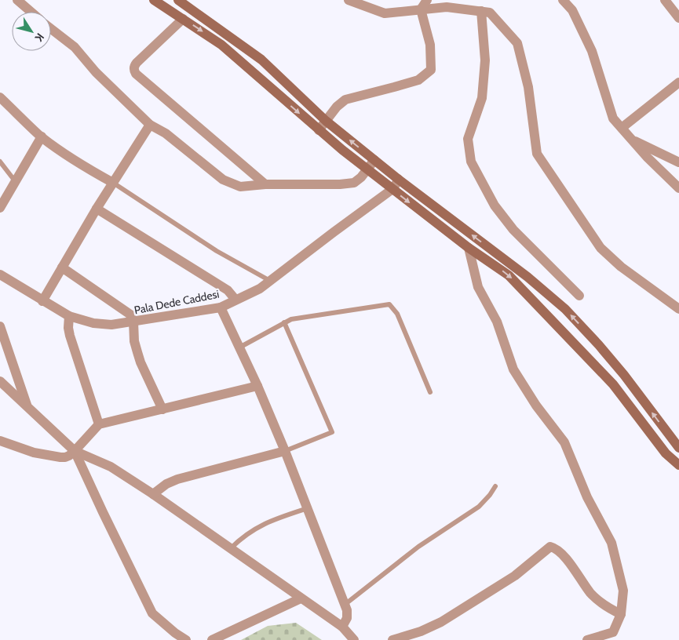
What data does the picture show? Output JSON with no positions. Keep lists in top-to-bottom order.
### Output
{
  "streets": {
    "street": ["Pala Dede Caddesi"]
  },
  "north": "bottom right"
}
